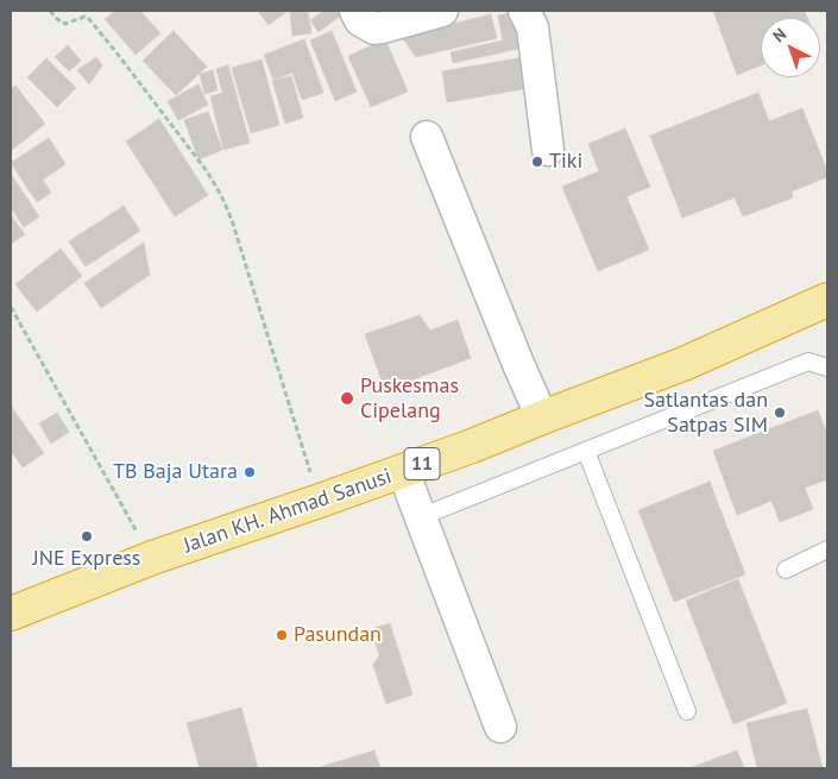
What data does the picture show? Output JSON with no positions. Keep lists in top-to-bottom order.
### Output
{
  "streets": {
    "highway": ["11", "Jalan KH. Ahmad Sanusi"]
  },
  "places": [
    "Tiki",
    "Puskesmas Cipelang",
    "Satlantas dan Satpas SIM",
    "TB Baja Utara",
    "JNE Express",
    "Pasundan"
  ],
  "north": "top left"
}
